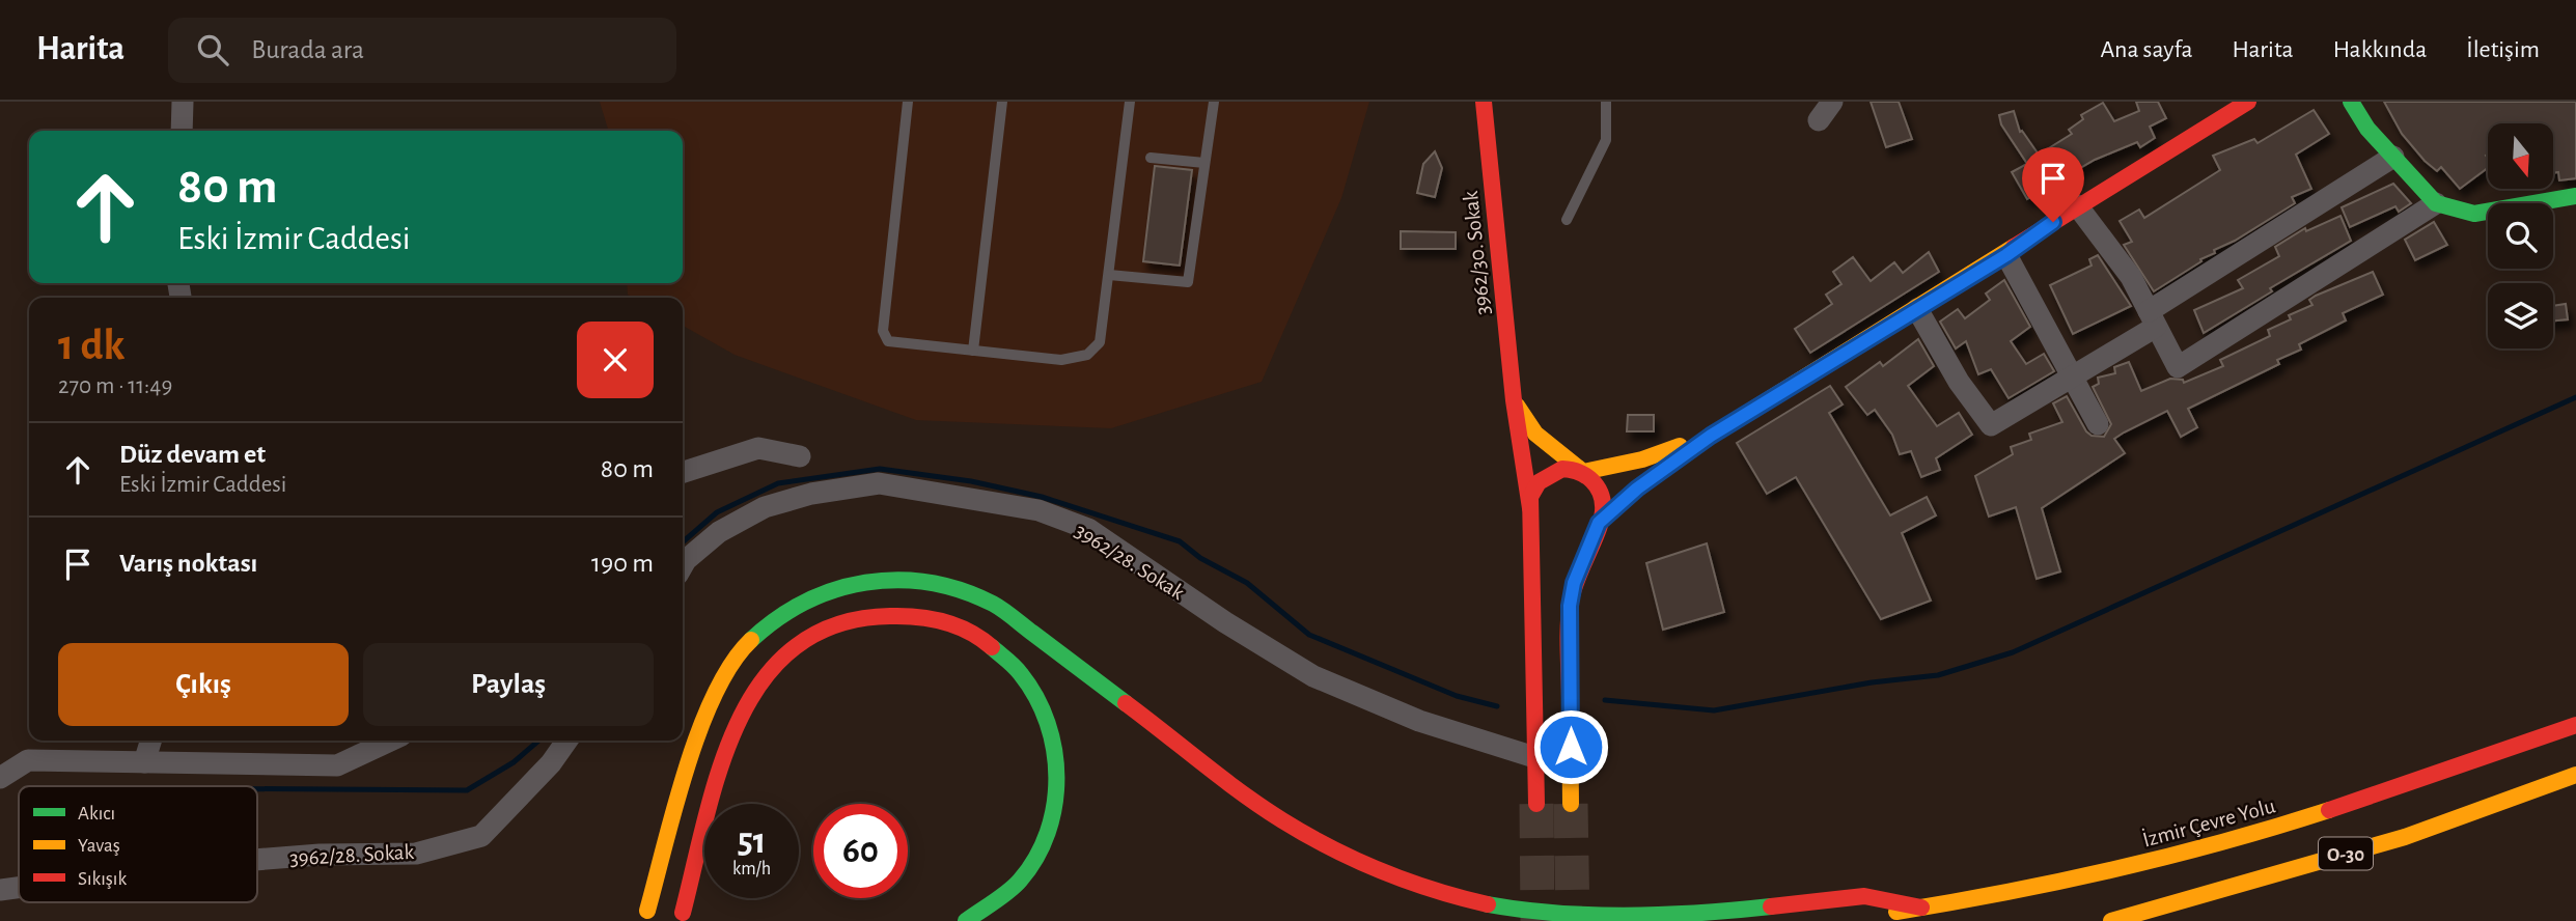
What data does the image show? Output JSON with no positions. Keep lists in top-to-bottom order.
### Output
{
  "streets": {
    "main road": ["3962/30. Sokak", "İzmir Çevre Yolu", "O-30"],
    "street": ["3962/28. Sokak"]
  },
  "crossings": [
    ["3962/30. Sokak", "3962/28. Sokak"]
  ],
  "legend": ["Akıcı", "Yavaş", "Sıkışık"],
  "north": "bottom",
  "page": {
    "header": "Harita",
    "search": "Burada ara",
    "nav": [
      "Ana sayfa",
      "Harita",
      "Hakkında",
      "İletişim"
    ],
    "turn": ["80 m", "Eski İzmir Caddesi"],
    "heading": ["1 dk", "270 m · 11:49"],
    "list": [
      {
        "name": "Düz devam et",
        "note": "Eski İzmir Caddesi",
        "value": "80 m"
      },
      {
        "name": "Varış noktası",
        "value": "190 m"
      }
    ],
    "buttons": ["Çıkış", "Paylaş"],
    "speed": "51 km/h",
    "limit": "60"
  }
}
